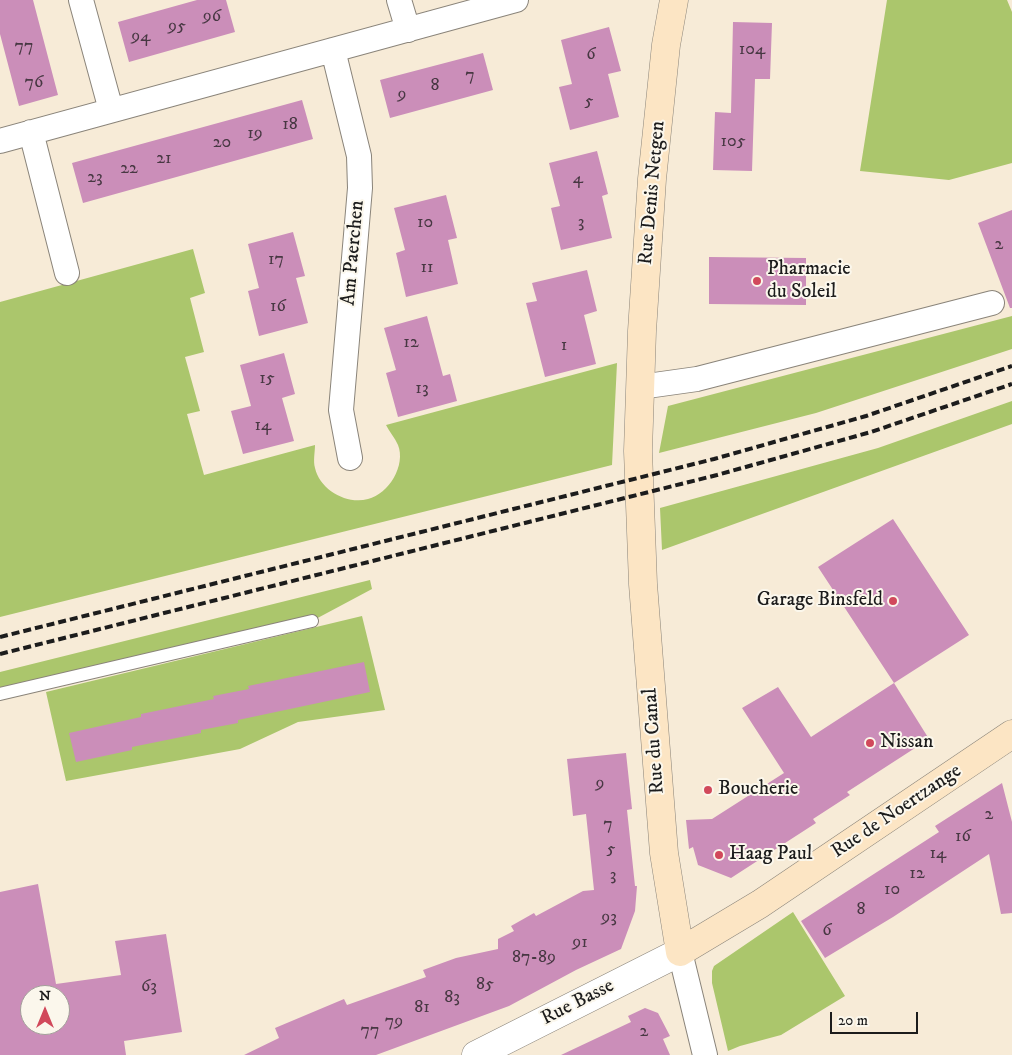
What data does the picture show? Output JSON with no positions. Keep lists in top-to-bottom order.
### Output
{
  "streets": {
    "main road": ["Rue Denis Netgen", "Rue du Canal", "Rue de Noertzange"],
    "street": ["Am Paerchen", "Rue Basse"]
  },
  "crossings": [
    ["Rue Denis Netgen", "Rue du Canal"],
    ["Rue du Canal", "Rue de Noertzange"],
    ["Rue du Canal", "Rue Basse"],
    ["Rue de Noertzange", "Rue Basse"]
  ],
  "places": [
    "Pharmacie du Soleil",
    "Garage Binsfeld",
    "Nissan",
    "Boucherie",
    "Haag Paul"
  ],
  "house_numbers": [
    "96",
    "95",
    "94",
    "77",
    "104",
    "6",
    "7",
    "76",
    "8",
    "9",
    "5",
    "18",
    "19",
    "105",
    "20",
    "21",
    "22",
    "23",
    "4",
    "10",
    "3",
    "2",
    "17",
    "11",
    "16",
    "12",
    "1",
    "15",
    "13",
    "14",
    "9",
    "2",
    "7",
    "16",
    "5",
    "14",
    "12",
    "3",
    "10",
    "8",
    "93",
    "6",
    "91",
    "87-89",
    "85",
    "63",
    "83",
    "81",
    "79",
    "77",
    "2"
  ],
  "scale_bar": "20 m",
  "north": "top"
}
